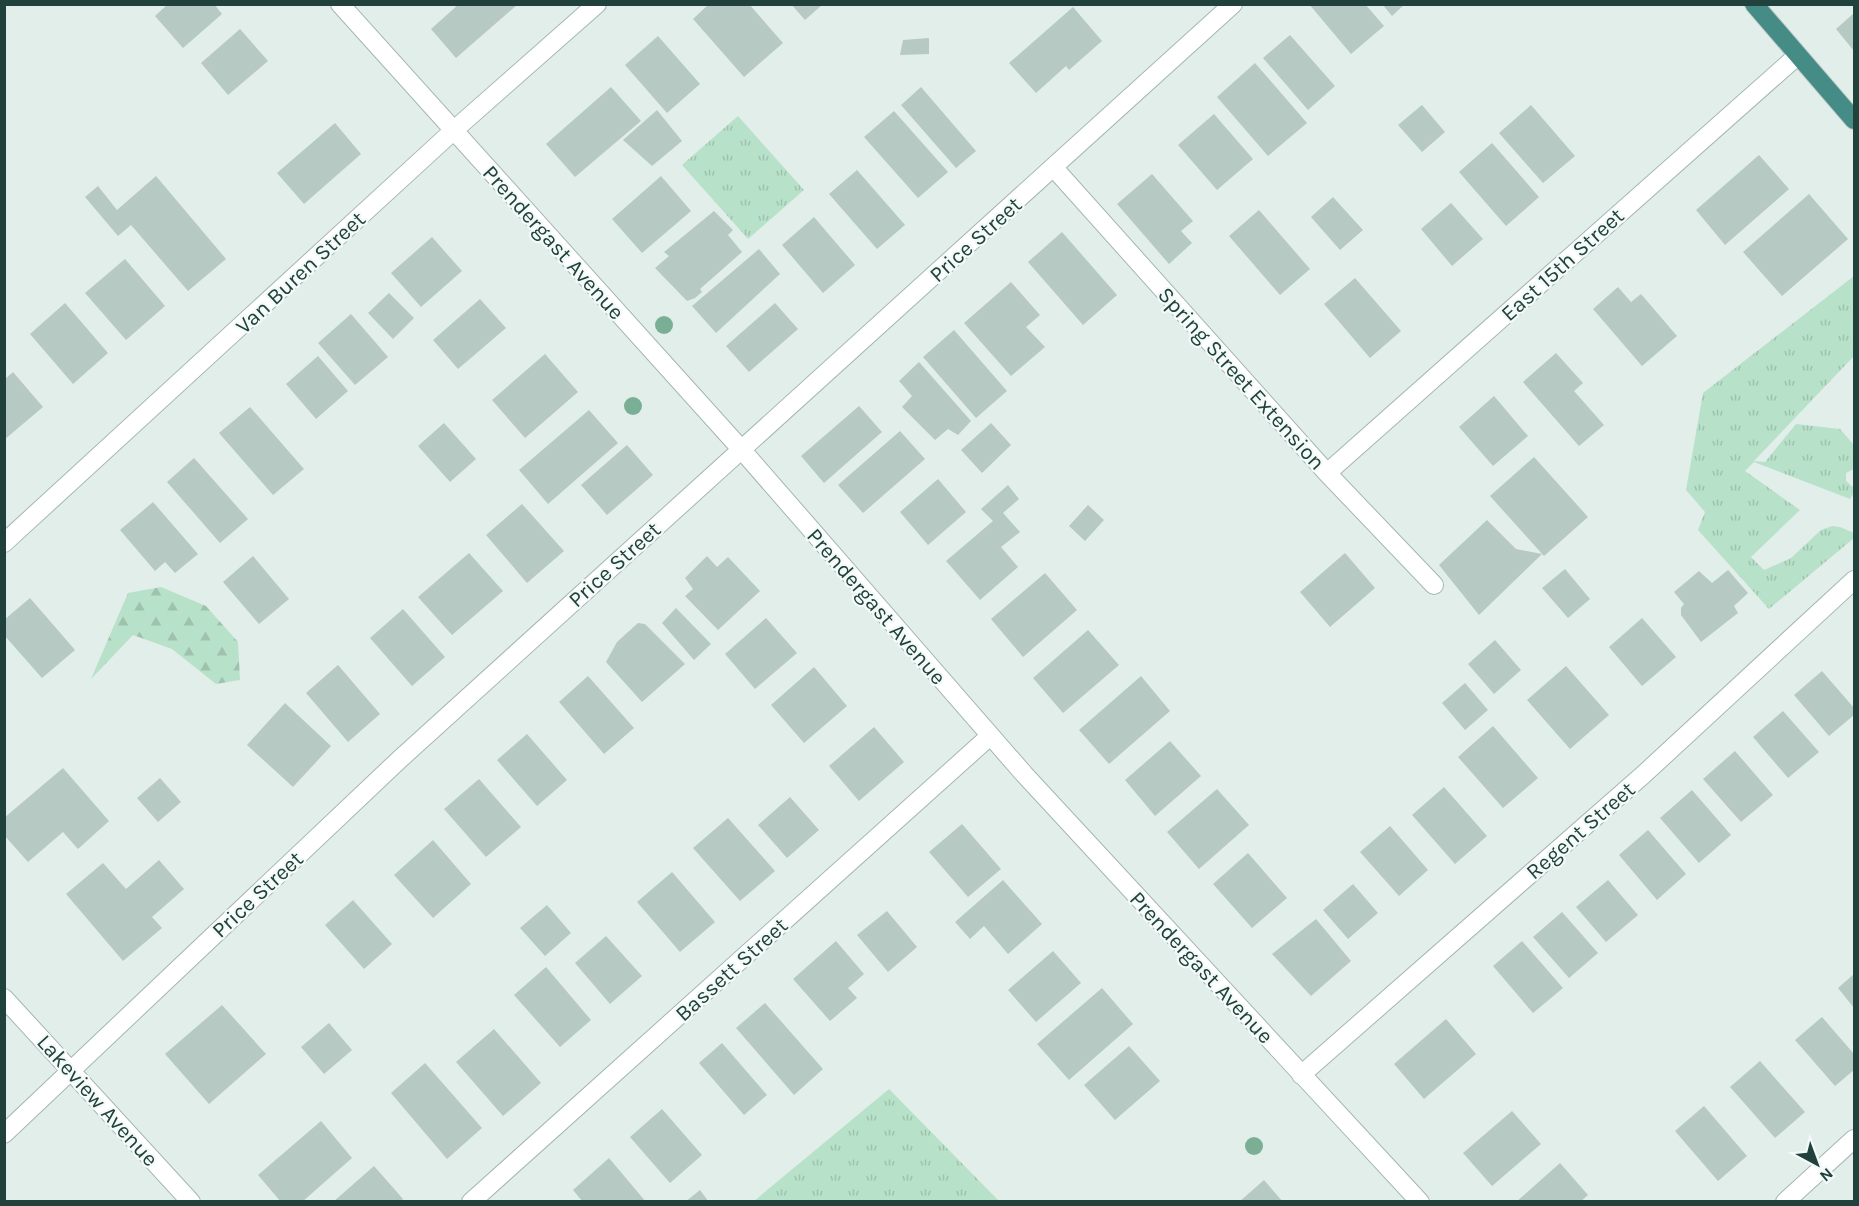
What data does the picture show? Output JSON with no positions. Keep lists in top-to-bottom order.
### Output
{
  "streets": {
    "street": [
      "Price Street",
      "Prendergast Avenue",
      "East 15th Street",
      "Van Buren Street",
      "Spring Street Extension",
      "Regent Street",
      "Bassett Street",
      "Lakeview Avenue"
    ]
  },
  "crossings": [
    ["Price Street", "Prendergast Avenue"],
    ["Price Street", "Spring Street Extension"],
    ["Price Street", "Lakeview Avenue"],
    ["Prendergast Avenue", "Van Buren Street"],
    ["Prendergast Avenue", "Regent Street"],
    ["Prendergast Avenue", "Bassett Street"],
    ["East 15th Street", "Spring Street Extension"]
  ],
  "north": "bottom right"
}
